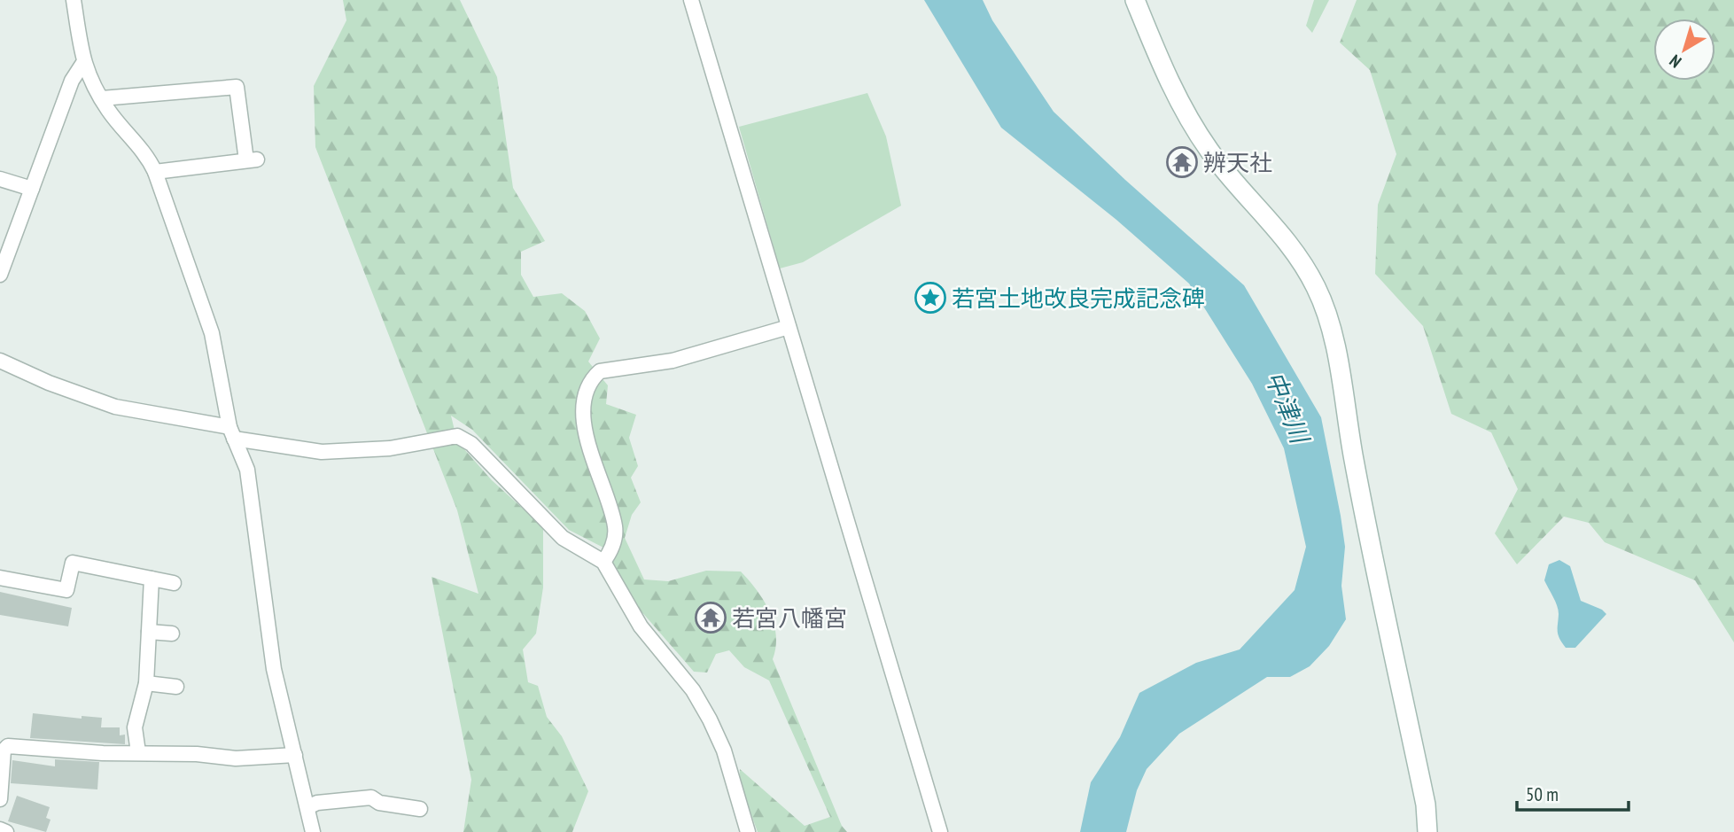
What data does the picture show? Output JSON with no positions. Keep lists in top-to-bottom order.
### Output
{
  "water": ["中津川"],
  "places": {
    "temple": ["辨天社", "若宮八幡宮"],
    "place": ["若宮土地改良完成記念碑"]
  },
  "scale_bar": "50 m",
  "north": "bottom left"
}
